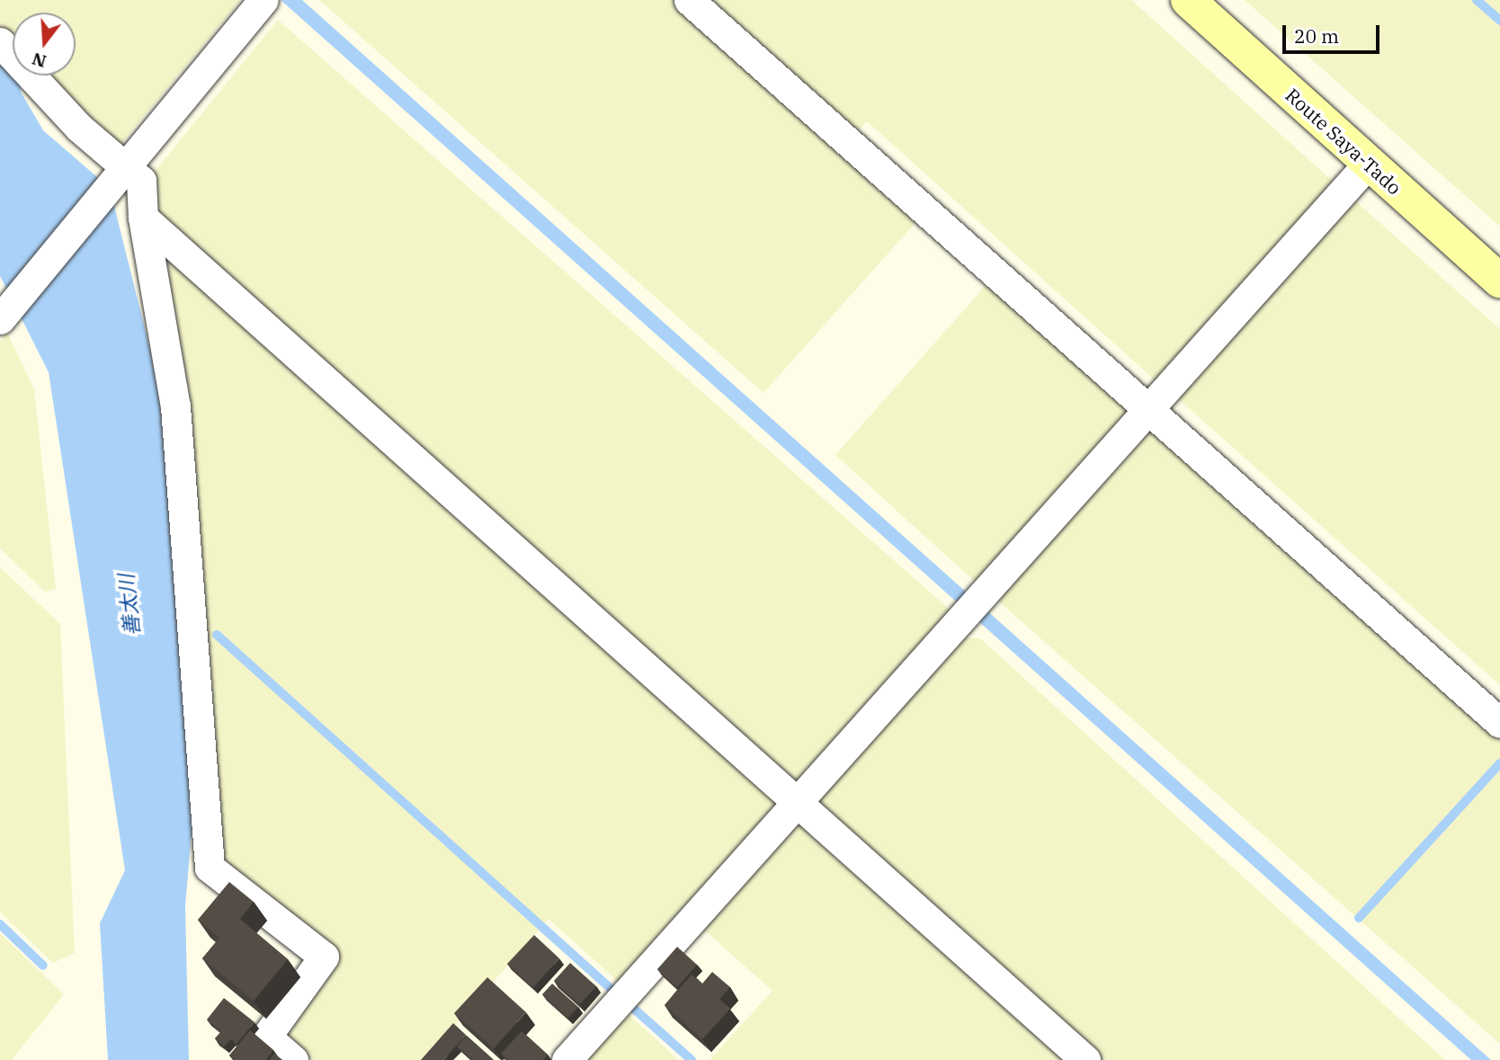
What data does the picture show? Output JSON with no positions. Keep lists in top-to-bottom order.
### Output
{
  "streets": {
    "main road": ["Route Saya-Tado"]
  },
  "water": ["善太川"],
  "scale_bar": "20 m",
  "north": "bottom"
}
